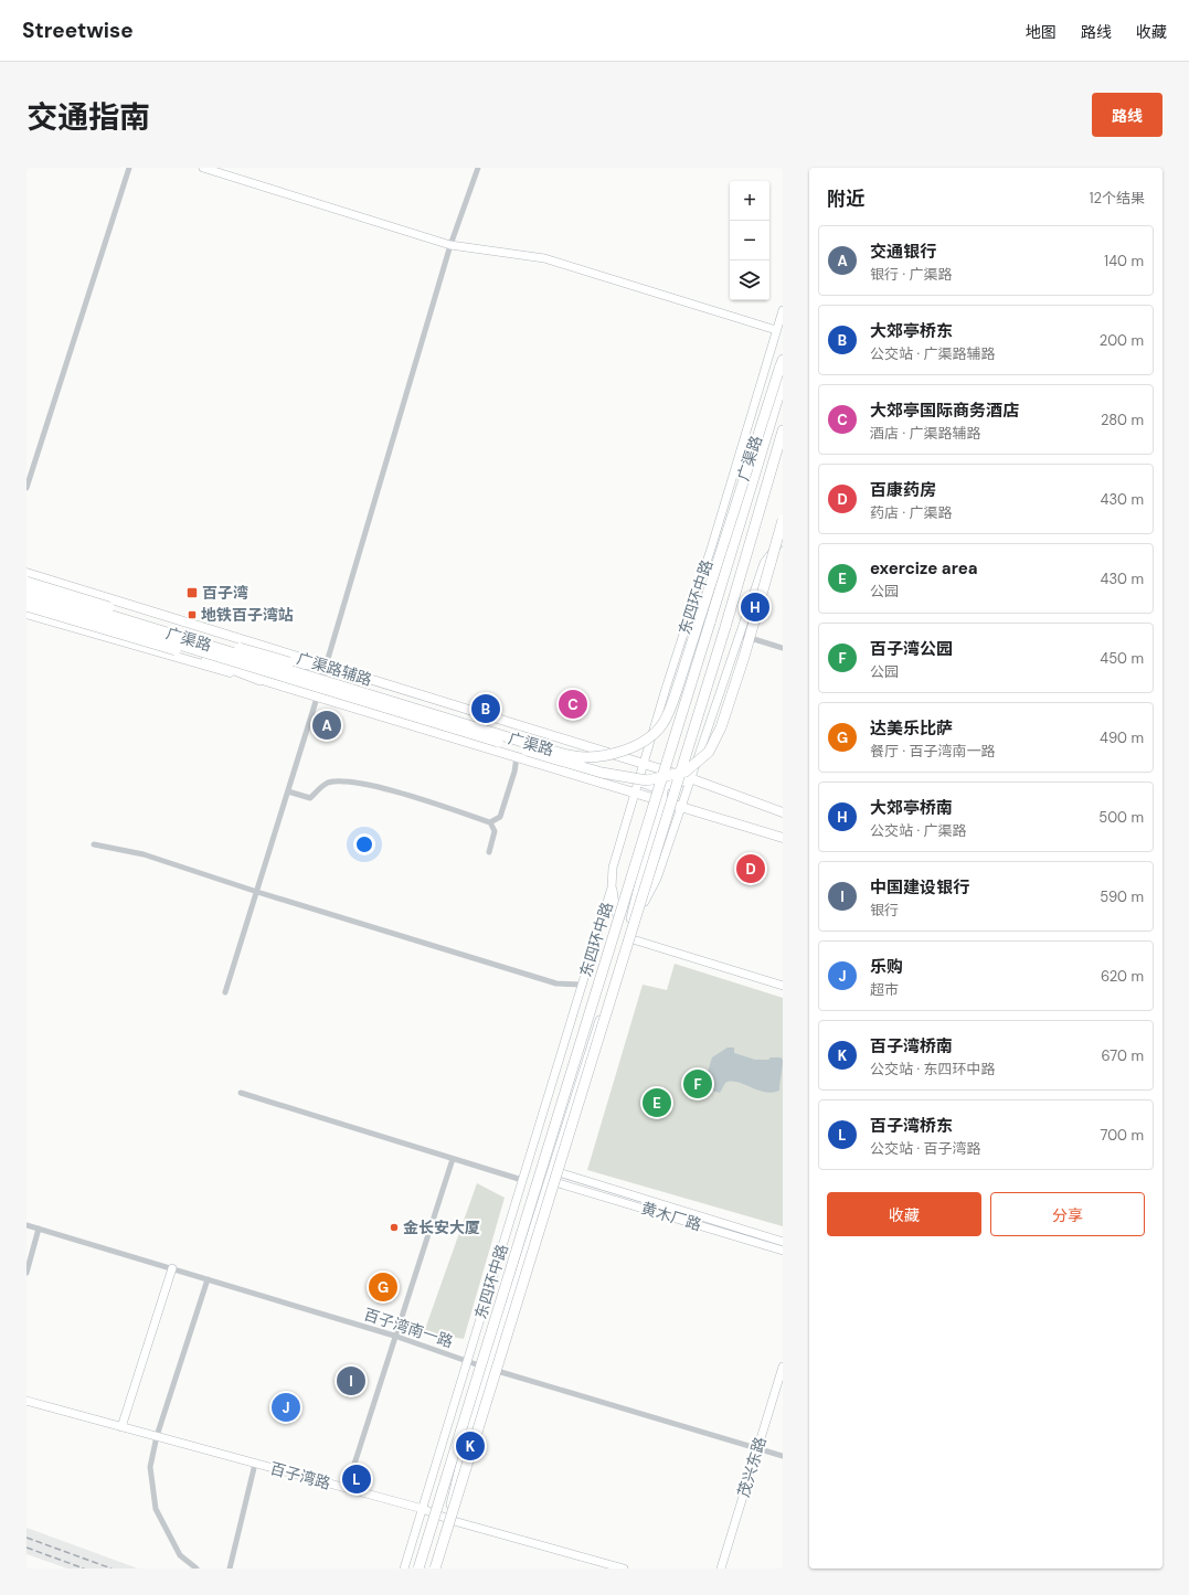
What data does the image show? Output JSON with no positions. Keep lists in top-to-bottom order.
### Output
{
  "streets": {
    "highway": ["广渠路", "东四环中路"],
    "main road": [
      "广渠路辅路",
      "黄木厂路",
      "茂兴东路",
      "百子湾路"
    ],
    "street": ["百子湾南一路"]
  },
  "crossings": [
    ["广渠路", "东四环中路"],
    ["东四环中路", "广渠路辅路"],
    ["东四环中路", "黄木厂路"],
    ["东四环中路", "百子湾南一路"],
    ["东四环中路", "百子湾路"],
    ["百子湾南一路", "茂兴东路"]
  ],
  "places": {
    "transit": ["百子湾", "地铁百子湾站"],
    "other": ["金长安大厦"]
  },
  "page": {
    "header": "Streetwise",
    "nav": ["地图", "路线", "收藏"],
    "title": "交通指南",
    "buttons": [
      "路线",
      ["收藏", "分享"]
    ],
    "heading": ["附近", "12个结果"],
    "map_buttons": ["+", "−"],
    "list": [
      {
        "mark": "A",
        "name": "交通银行",
        "note": "银行 · 广渠路",
        "value": "140 m"
      },
      {
        "mark": "B",
        "name": "大郊亭桥东",
        "note": "公交站 · 广渠路辅路",
        "value": "200 m"
      },
      {
        "mark": "C",
        "name": "大郊亭国际商务酒店",
        "note": "酒店 · 广渠路辅路",
        "value": "280 m"
      },
      {
        "mark": "D",
        "name": "百康药房",
        "note": "药店 · 广渠路",
        "value": "430 m"
      },
      {
        "mark": "E",
        "name": "exercize area",
        "note": "公园",
        "value": "430 m"
      },
      {
        "mark": "F",
        "name": "百子湾公园",
        "note": "公园",
        "value": "450 m"
      },
      {
        "mark": "G",
        "name": "达美乐比萨",
        "note": "餐厅 · 百子湾南一路",
        "value": "490 m"
      },
      {
        "mark": "H",
        "name": "大郊亭桥南",
        "note": "公交站 · 广渠路",
        "value": "500 m"
      },
      {
        "mark": "I",
        "name": "中国建设银行",
        "note": "银行",
        "value": "590 m"
      },
      {
        "mark": "J",
        "name": "乐购",
        "note": "超市",
        "value": "620 m"
      },
      {
        "mark": "K",
        "name": "百子湾桥南",
        "note": "公交站 · 东四环中路",
        "value": "670 m"
      },
      {
        "mark": "L",
        "name": "百子湾桥东",
        "note": "公交站 · 百子湾路",
        "value": "700 m"
      }
    ],
    "pins": [
      "H",
      "C",
      "B",
      "A",
      "D",
      "F",
      "E",
      "G",
      "I",
      "J",
      "K",
      "L"
    ]
  }
}
